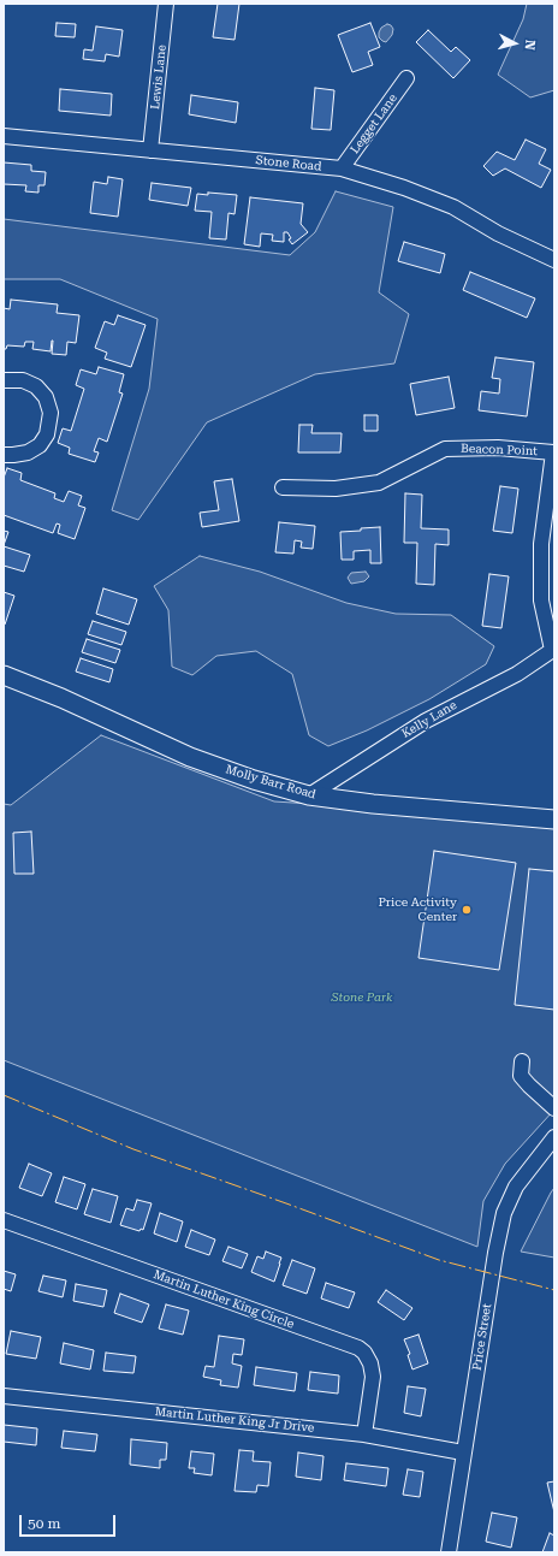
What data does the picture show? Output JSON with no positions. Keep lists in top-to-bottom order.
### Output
{
  "streets": {
    "main road": ["Molly Barr Road"],
    "street": [
      "Lewis Lane",
      "Legget Lane",
      "Stone Road",
      "Beacon Point",
      "Kelly Lane",
      "Martin Luther King Circle",
      "Price Street",
      "Martin Luther King Jr Drive"
    ]
  },
  "crossings": [
    ["Lewis Lane", "Stone Road"],
    ["Legget Lane", "Stone Road"],
    ["Beacon Point", "Kelly Lane"],
    ["Kelly Lane", "Molly Barr Road"],
    ["Martin Luther King Circle", "Martin Luther King Jr Drive"],
    ["Price Street", "Martin Luther King Jr Drive"]
  ],
  "parks": ["Stone Park"],
  "places": ["Price Activity Center"],
  "scale_bar": "50 m",
  "north": "right"
}
